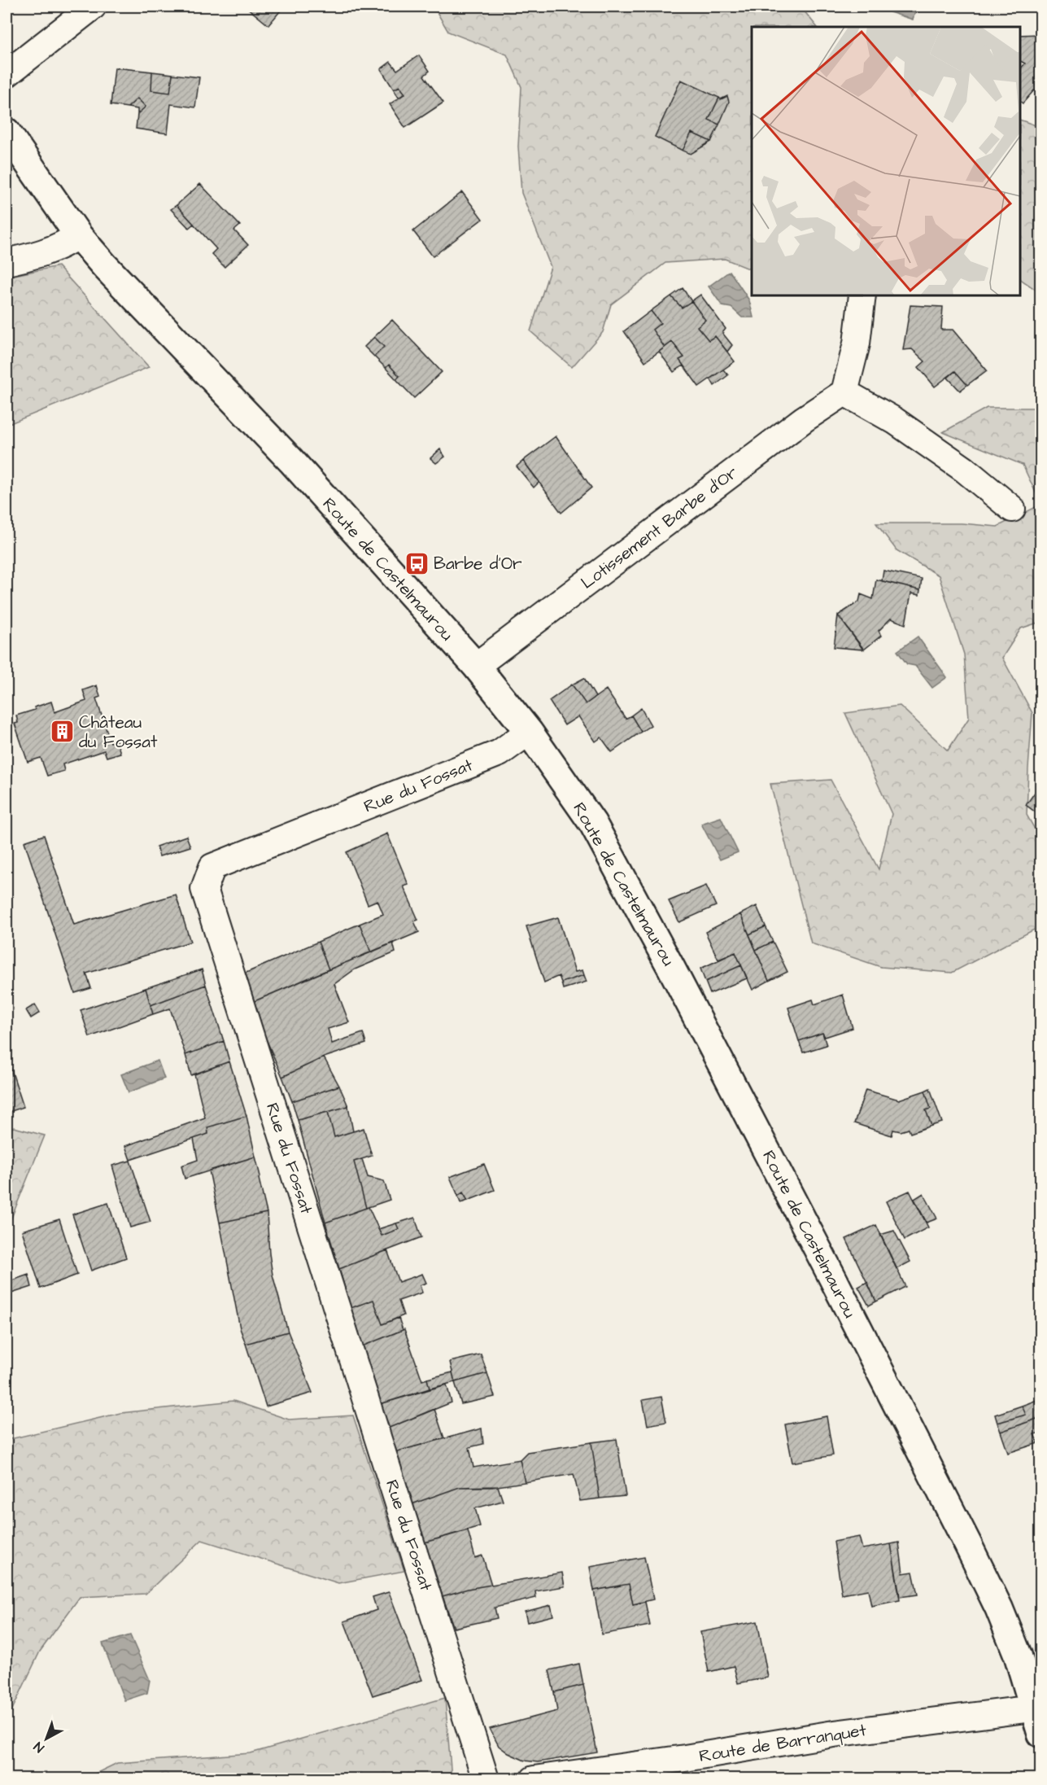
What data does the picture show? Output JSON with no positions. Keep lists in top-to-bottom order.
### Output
{
  "streets": {
    "street": [
      "Lotissement Barbe d'Or",
      "Route de Castelmaurou",
      "Rue du Fossat",
      "Route de Barranquet"
    ]
  },
  "crossings": [
    ["Lotissement Barbe d'Or", "Route de Castelmaurou"],
    ["Route de Castelmaurou", "Rue du Fossat"],
    ["Route de Castelmaurou", "Route de Barranquet"]
  ],
  "places": {
    "bus stop": ["Barbe d'Or"],
    "building": ["Château du Fossat"]
  },
  "north": "bottom left"
}
